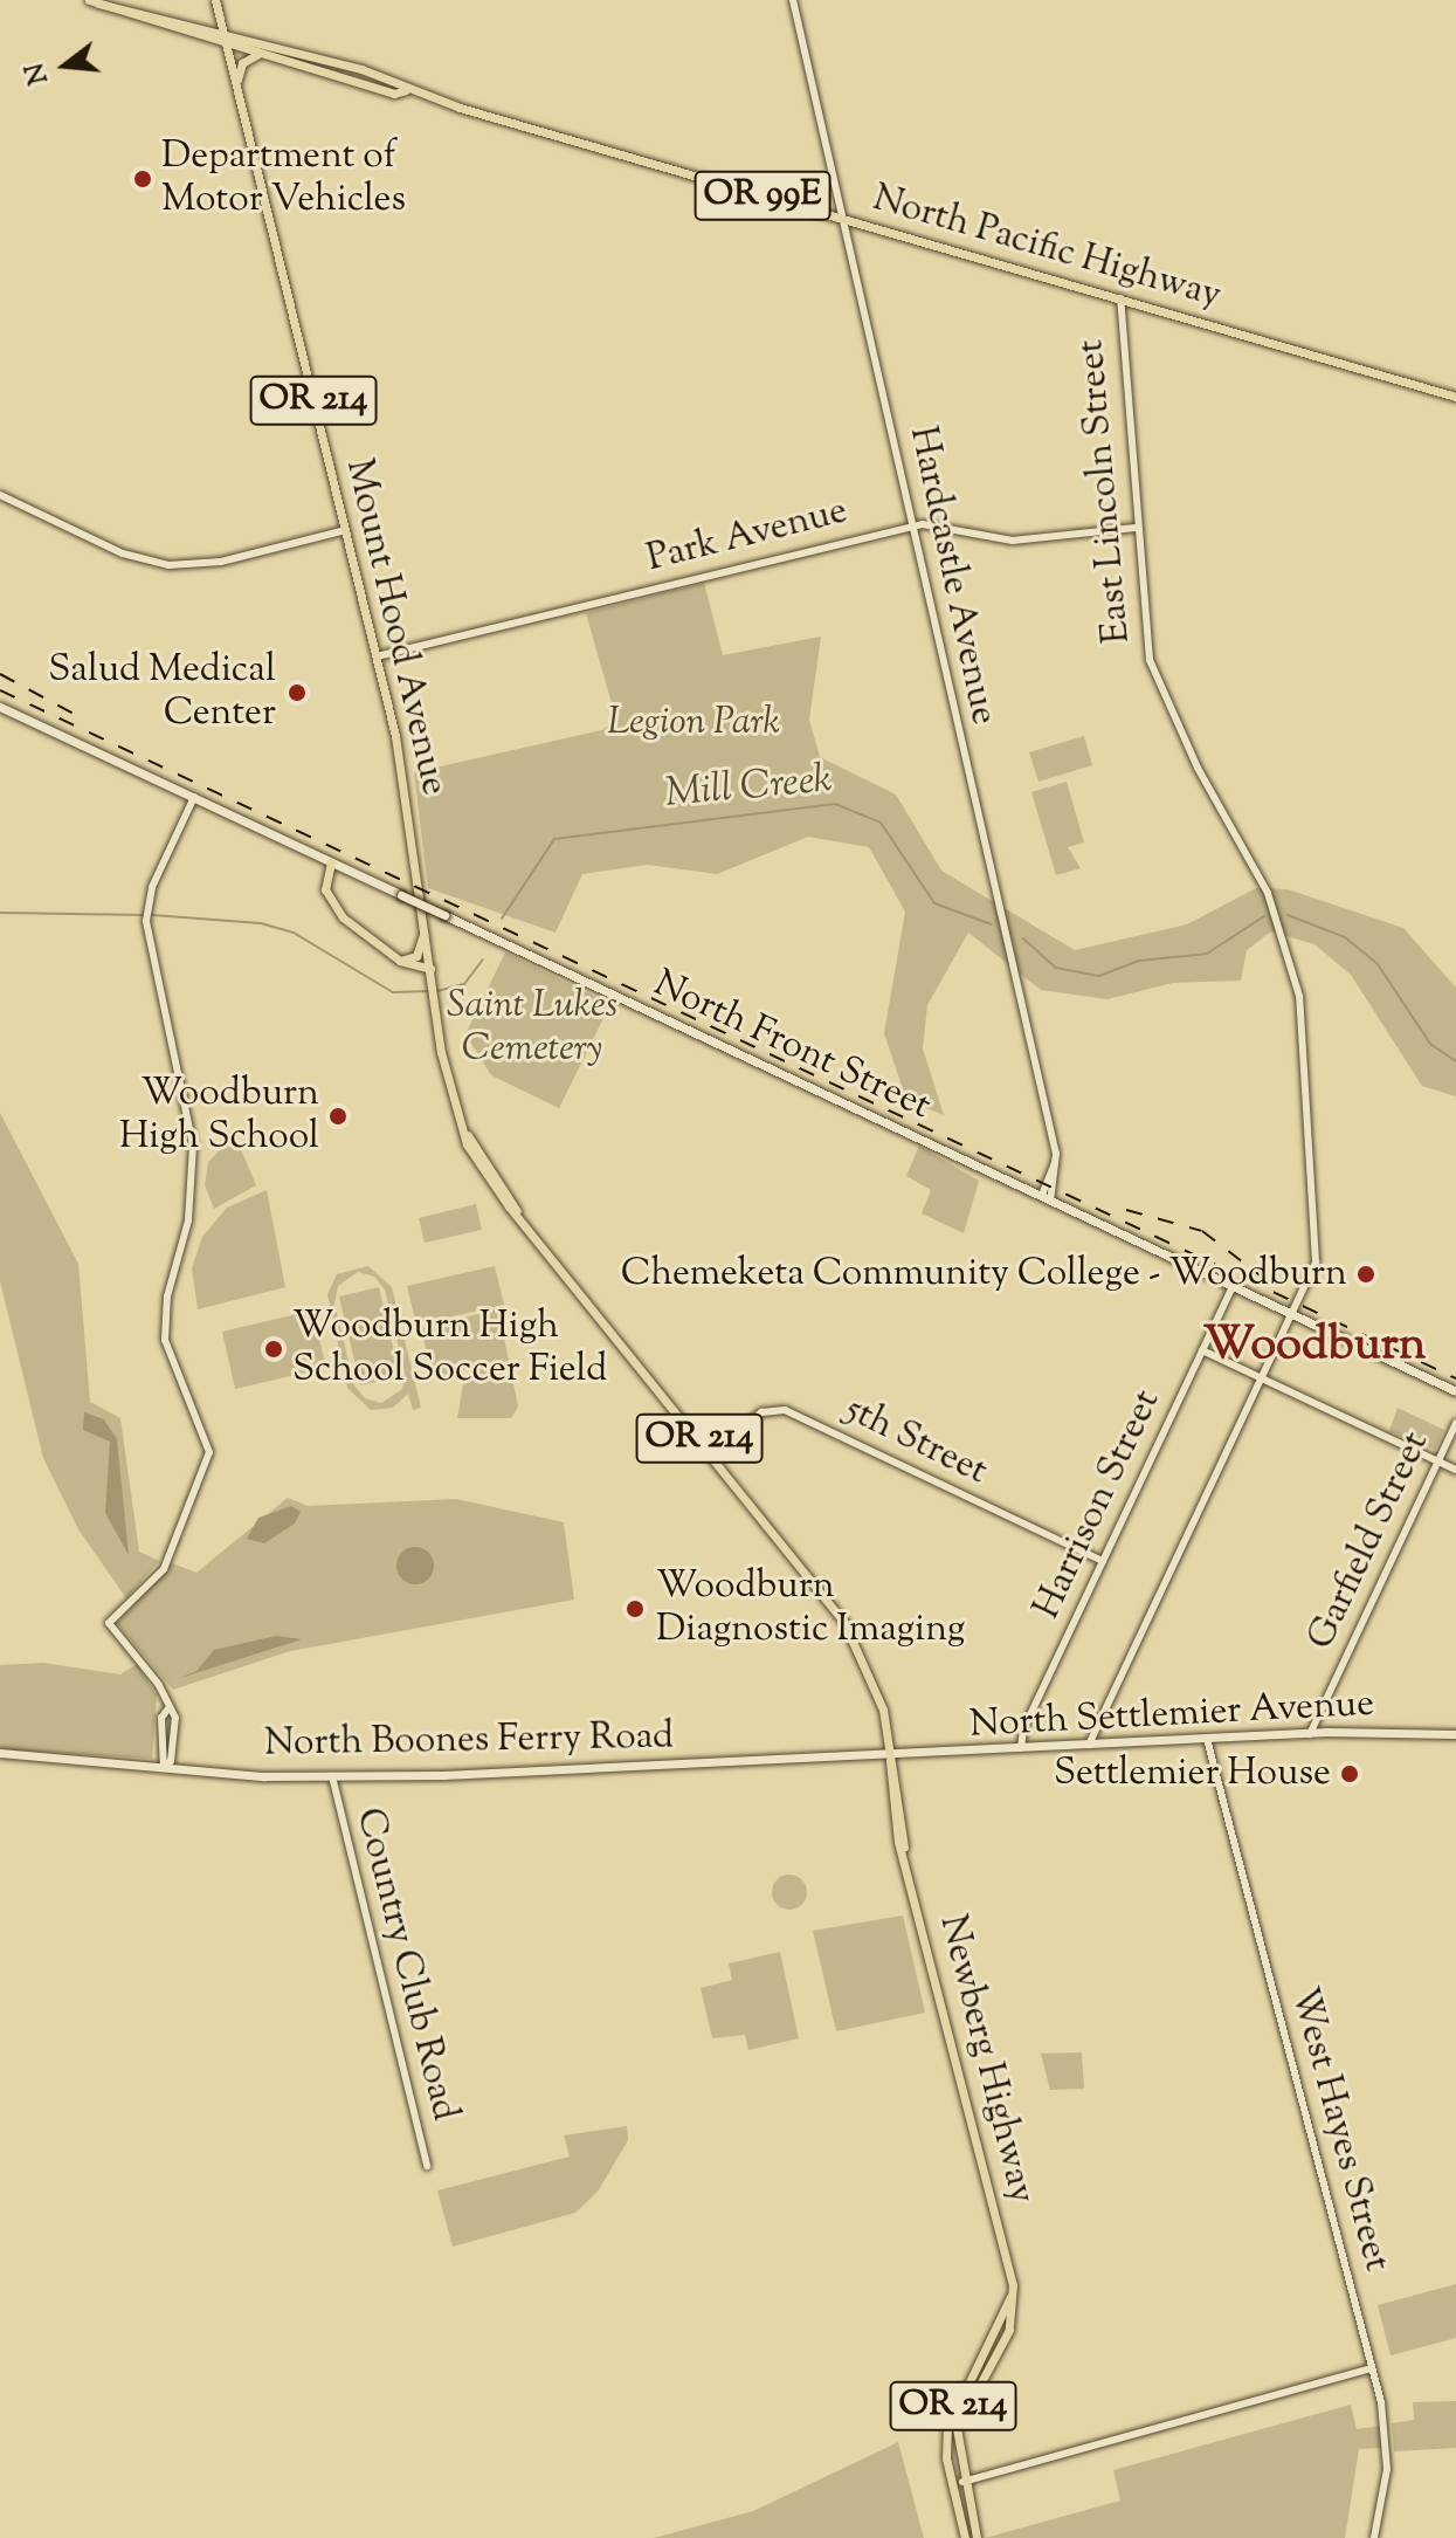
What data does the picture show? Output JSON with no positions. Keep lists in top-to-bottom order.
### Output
{
  "streets": {
    "main road": [
      "OR 99E",
      "North Pacific Highway",
      "OR 214",
      "Mount Hood Avenue",
      "North Front Street",
      "North Settlemier Avenue",
      "North Boones Ferry Road",
      "Newberg Highway"
    ],
    "street": [
      "East Lincoln Street",
      "Park Avenue",
      "Hardcastle Avenue",
      "5th Street",
      "Harrison Street",
      "Garfield Street",
      "Country Club Road",
      "West Hayes Street"
    ]
  },
  "crossings": [
    ["North Pacific Highway", "East Lincoln Street"],
    ["North Pacific Highway", "Hardcastle Avenue"],
    ["North Pacific Highway", "Mount Hood Avenue"],
    ["OR 214", "Newberg Highway"],
    ["East Lincoln Street", "Park Avenue"],
    ["East Lincoln Street", "North Front Street"],
    ["East Lincoln Street", "North Settlemier Avenue"],
    ["Park Avenue", "Hardcastle Avenue"],
    ["Park Avenue", "Mount Hood Avenue"],
    ["Hardcastle Avenue", "North Front Street"],
    ["Mount Hood Avenue", "Newberg Highway"],
    ["North Front Street", "Harrison Street"],
    ["5th Street", "Harrison Street"],
    ["5th Street", "Newberg Highway"],
    ["Harrison Street", "North Settlemier Avenue"],
    ["Garfield Street", "North Settlemier Avenue"],
    ["North Settlemier Avenue", "North Boones Ferry Road"],
    ["North Settlemier Avenue", "Newberg Highway"],
    ["North Settlemier Avenue", "West Hayes Street"],
    ["North Boones Ferry Road", "Country Club Road"],
    ["North Boones Ferry Road", "Newberg Highway"]
  ],
  "districts": ["Woodburn"],
  "water": ["Mill Creek"],
  "parks": ["Legion Park", "Saint Lukes Cemetery"],
  "places": [
    "Department of Motor Vehicles",
    "Salud Medical Center",
    "Woodburn High School",
    "Chemeketa Community College - Woodburn",
    "Woodburn High School Soccer Field",
    "Woodburn Diagnostic Imaging",
    "Settlemier House"
  ],
  "north": "left"
}
